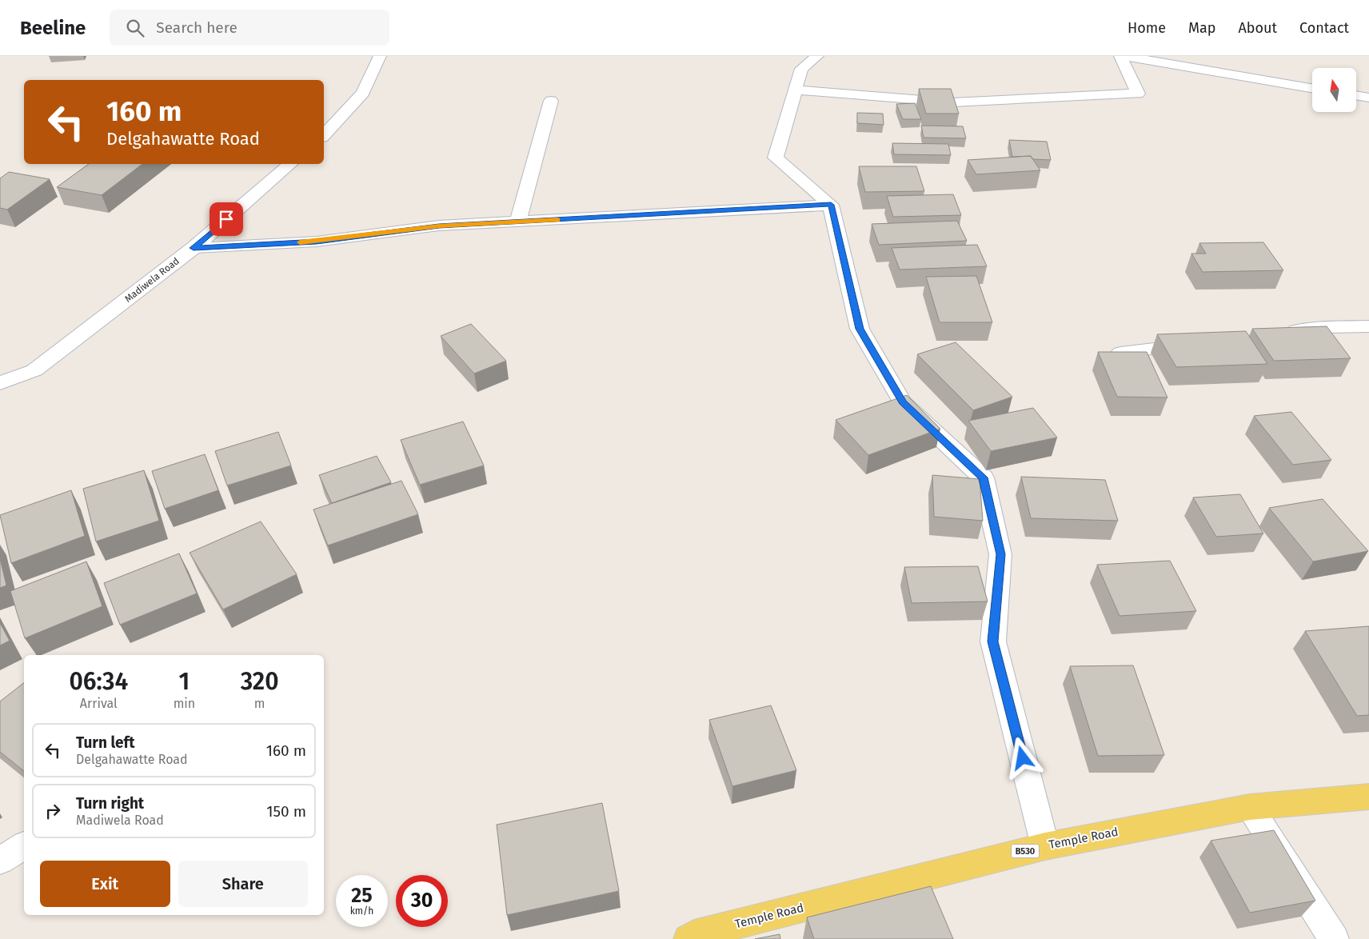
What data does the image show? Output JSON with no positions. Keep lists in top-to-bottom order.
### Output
{
  "streets": {
    "main road": ["Temple Road", "B530"],
    "street": ["Madiwela Road"]
  },
  "north": "top",
  "page": {
    "header": "Beeline",
    "search": "Search here",
    "nav": [
      "Home",
      "Map",
      "About",
      "Contact"
    ],
    "turn": ["160 m", "Delgahawatte Road"],
    "eta": [
      "06:34",
      "Arrival",
      "1",
      "min",
      "320",
      "m"
    ],
    "list": [
      {
        "name": "Turn left",
        "note": "Delgahawatte Road",
        "value": "160 m"
      },
      {
        "name": "Turn right",
        "note": "Madiwela Road",
        "value": "150 m"
      }
    ],
    "buttons": ["Exit", "Share"],
    "speed": "25 km/h",
    "limit": "30"
  }
}
